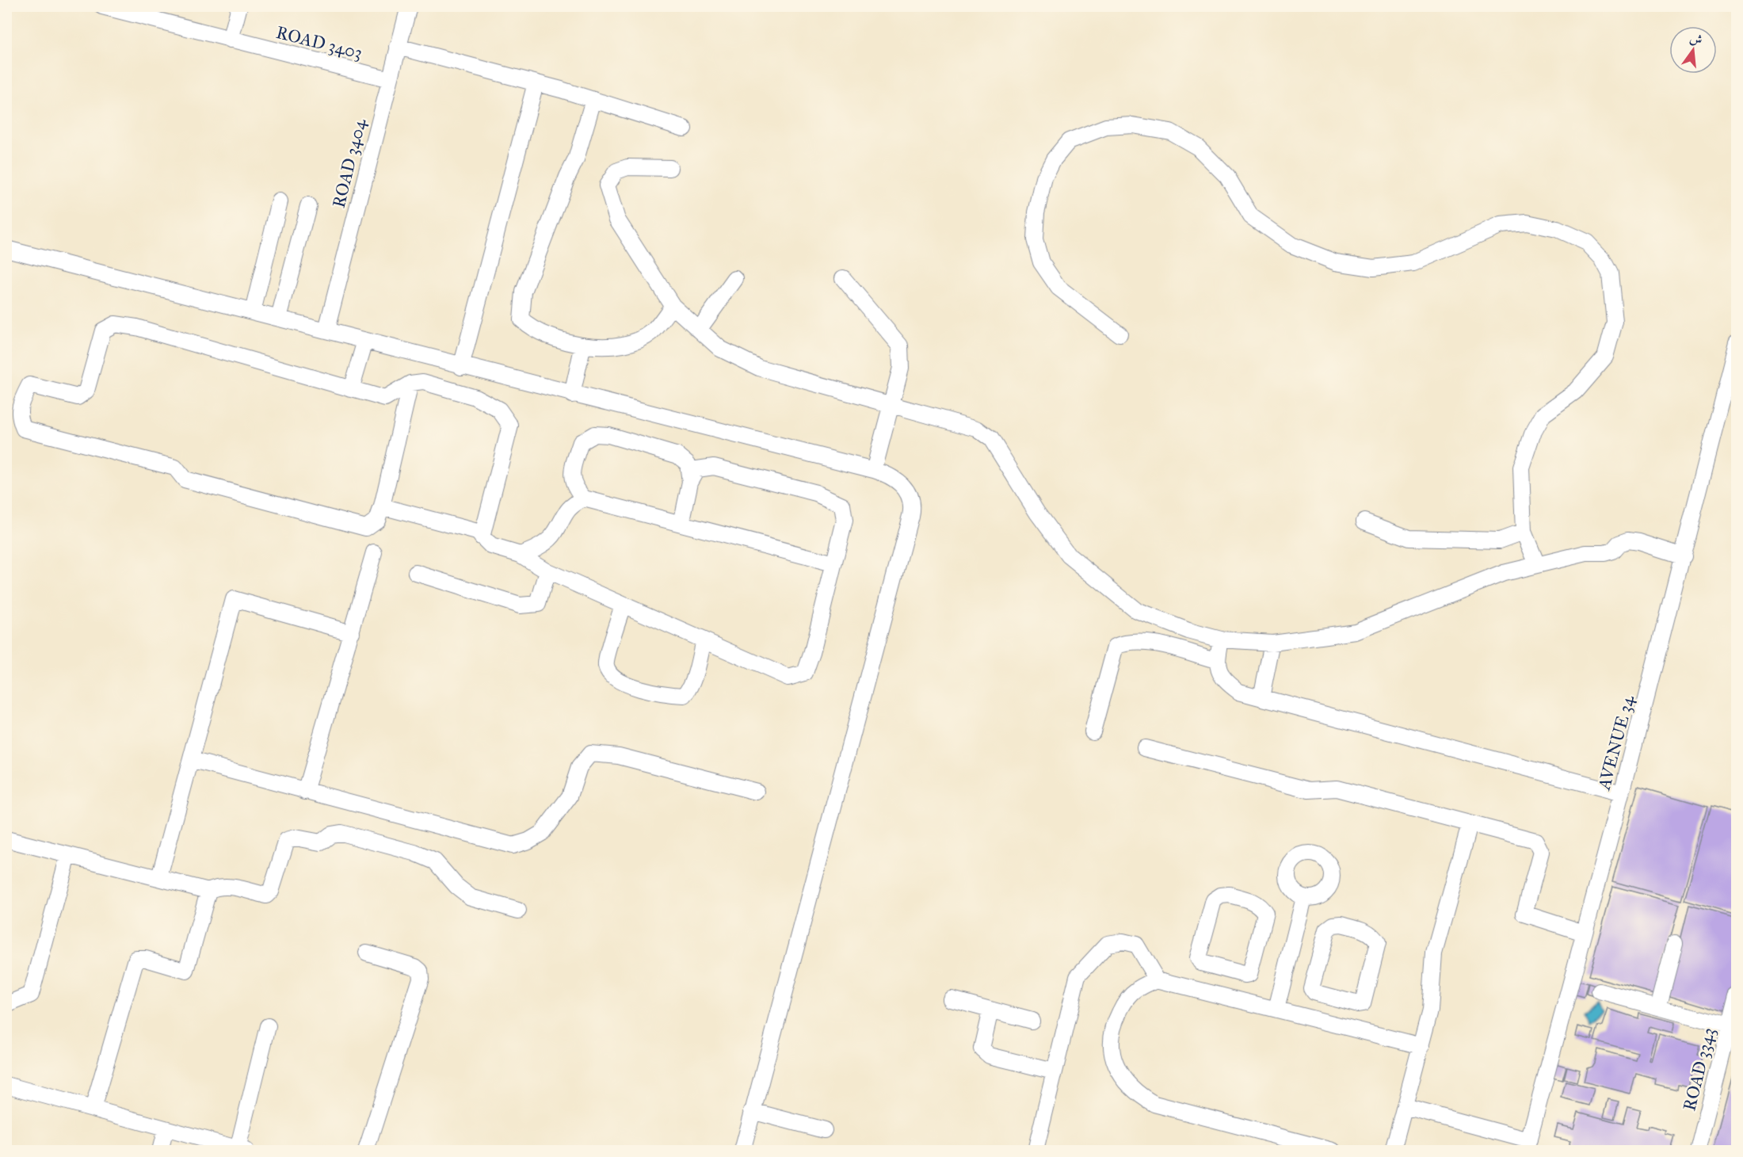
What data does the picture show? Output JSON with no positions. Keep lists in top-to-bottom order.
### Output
{
  "streets": {
    "street": [
      "ROAD 3403",
      "ROAD 3404",
      "AVENUE 34",
      "ROAD 3343"
    ]
  },
  "crossings": [
    ["ROAD 3403", "ROAD 3404"]
  ],
  "north": "top"
}
